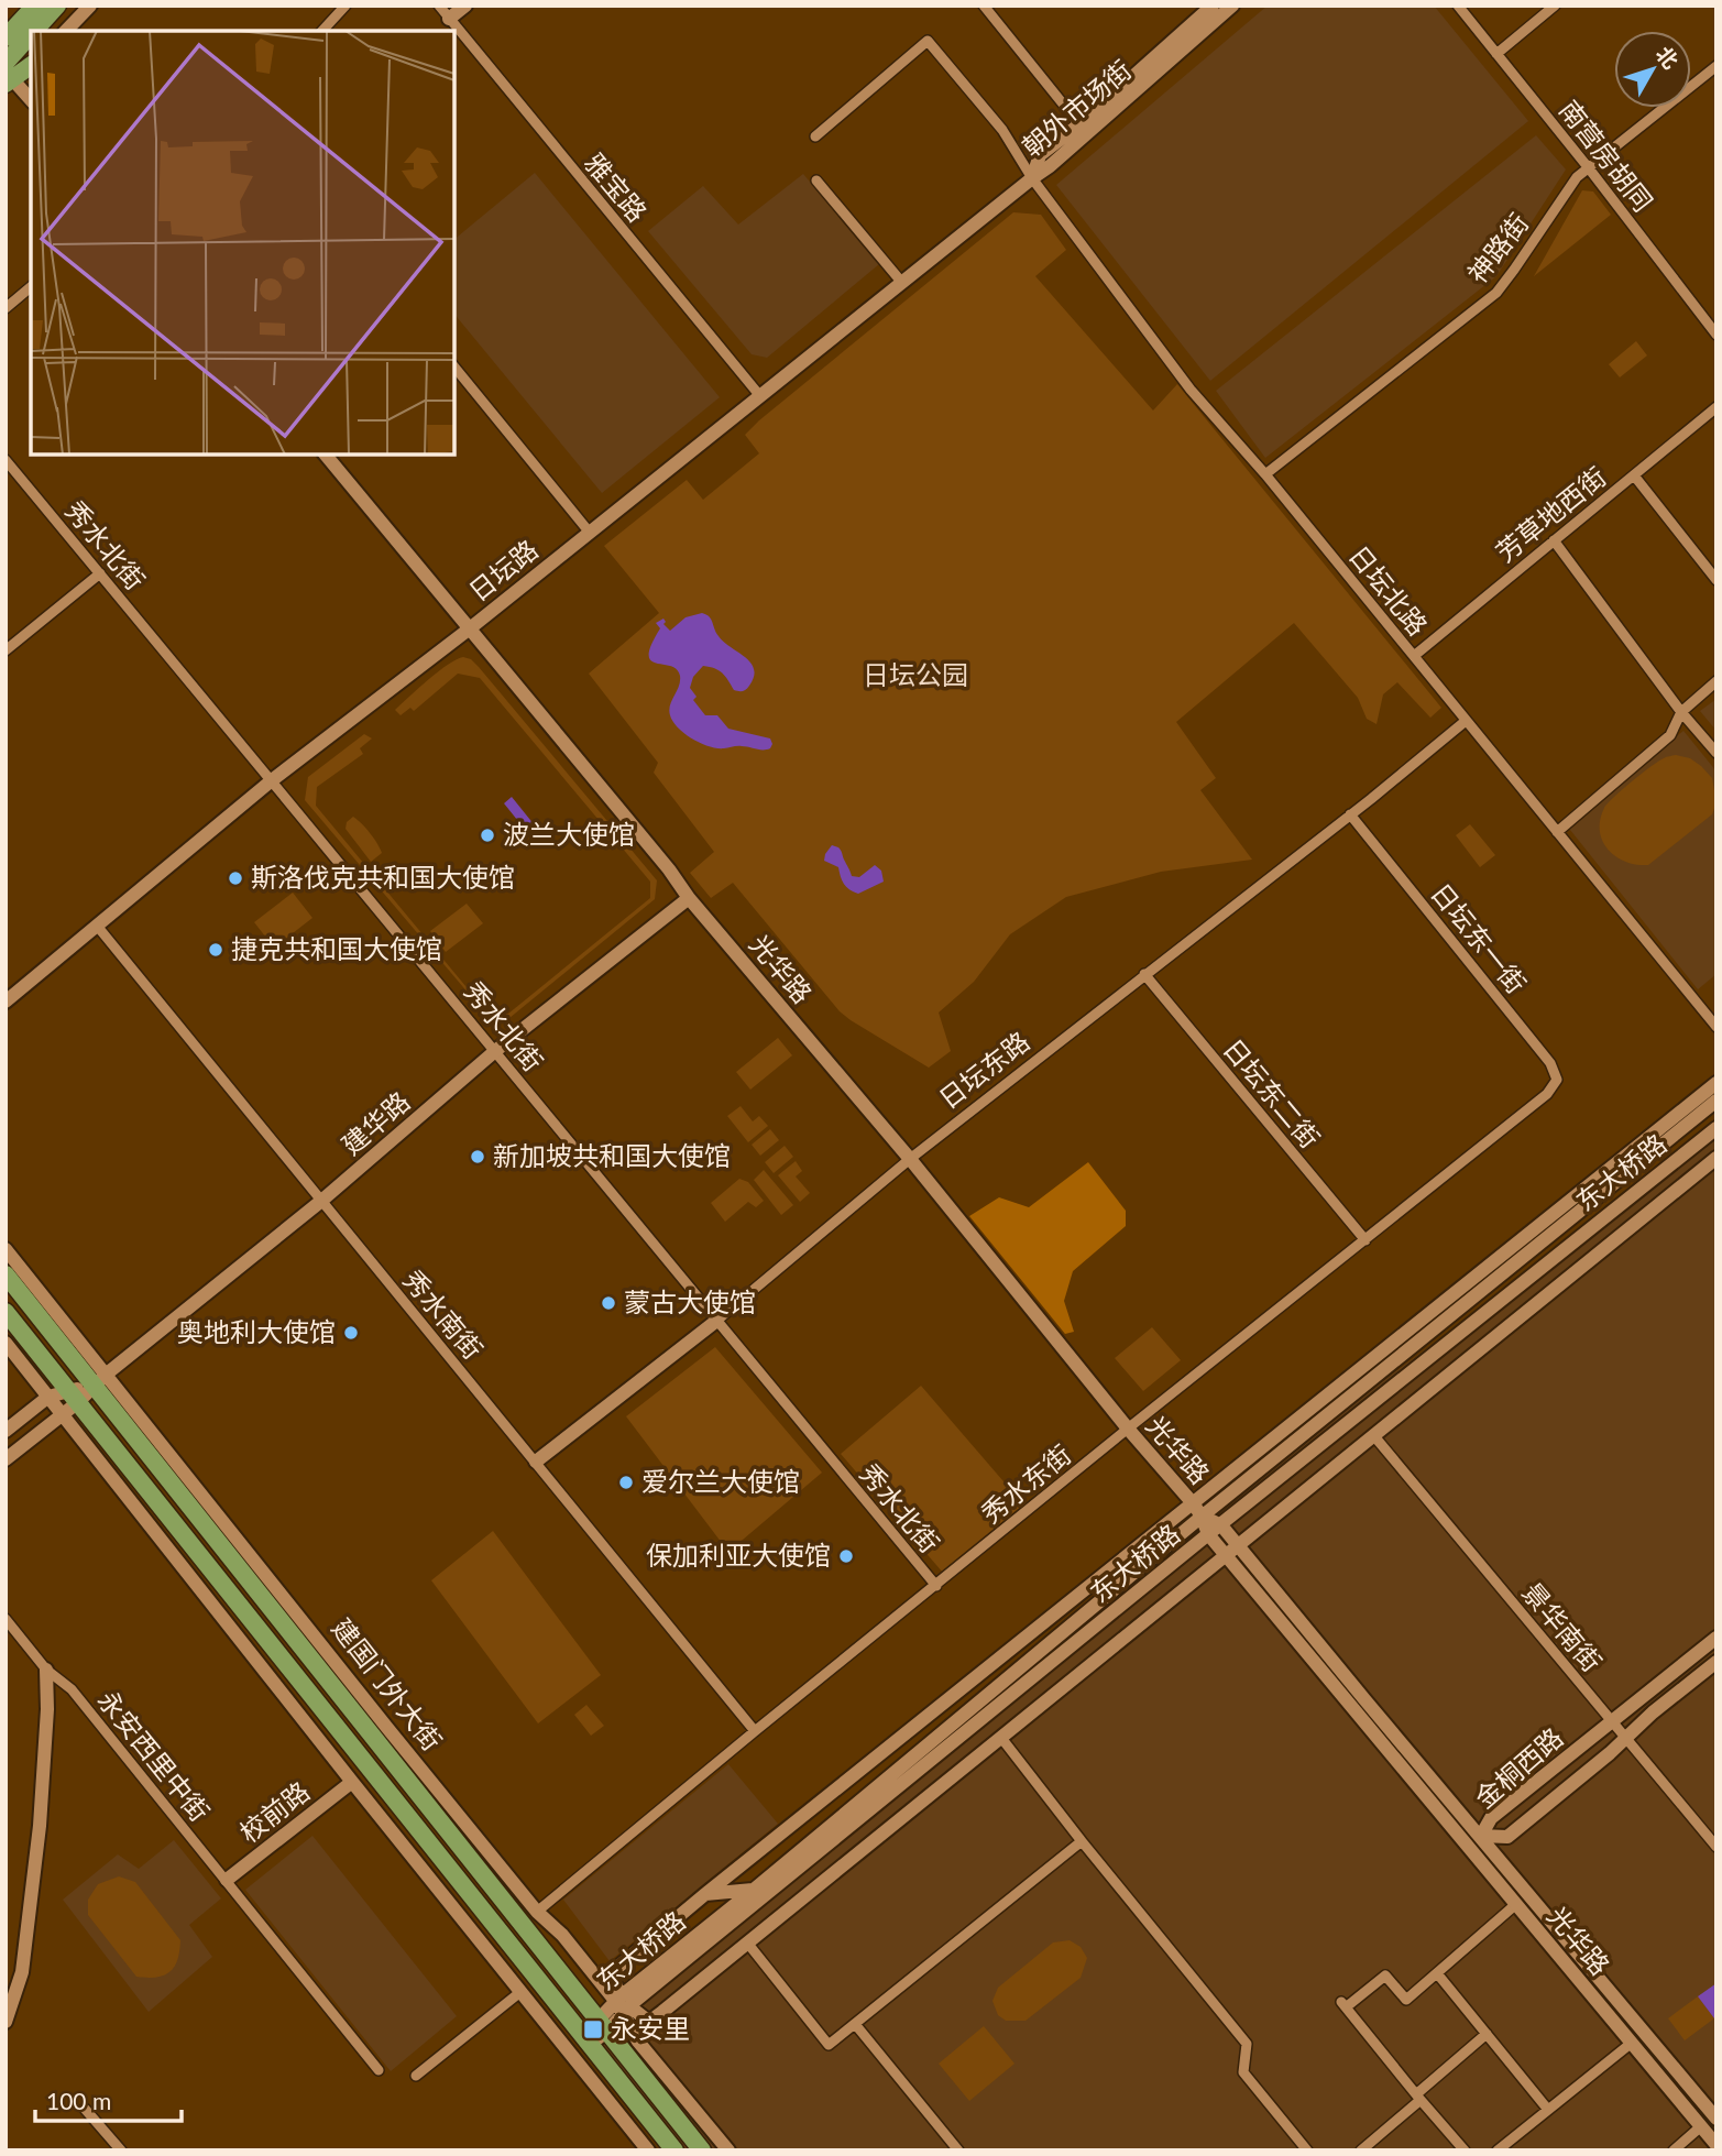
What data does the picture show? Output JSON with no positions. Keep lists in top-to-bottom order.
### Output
{
  "streets": {
    "highway": ["建国门外大街"],
    "street": [
      "朝外市场街",
      "南营房胡同",
      "雅宝路",
      "神路街",
      "芳草地西街",
      "秀水北街",
      "日坛路",
      "日坛北路",
      "日坛东一街",
      "光华路",
      "日坛东路",
      "日坛东二街",
      "建华路",
      "东大桥路",
      "秀水南街",
      "秀水东街",
      "景华南街",
      "永安西里中街",
      "金桐西路",
      "校前路"
    ]
  },
  "crossings": [
    ["朝外市场街", "日坛路"],
    ["朝外市场街", "日坛北路"],
    ["南营房胡同", "神路街"],
    ["雅宝路", "日坛路"],
    ["神路街", "日坛北路"],
    ["芳草地西街", "日坛北路"],
    ["秀水北街", "日坛路"],
    ["秀水北街", "日坛东路"],
    ["秀水北街", "建华路"],
    ["秀水北街", "秀水东街"],
    ["日坛路", "日坛北路"],
    ["日坛路", "光华路"],
    ["日坛路", "秀水南街"],
    ["日坛北路", "日坛东路"],
    ["日坛东一街", "日坛东路"],
    ["日坛东一街", "秀水东街"],
    ["光华路", "日坛东路"],
    ["光华路", "建华路"],
    ["光华路", "东大桥路"],
    ["光华路", "秀水东街"],
    ["光华路", "金桐西路"],
    ["日坛东路", "日坛东二街"],
    ["日坛东路", "秀水南街"],
    ["日坛东二街", "秀水东街"],
    ["建华路", "秀水南街"],
    ["建华路", "建国门外大街"],
    ["东大桥路", "建国门外大街"],
    ["秀水南街", "秀水东街"],
    ["秀水东街", "建国门外大街"],
    ["景华南街", "金桐西路"],
    ["永安西里中街", "校前路"]
  ],
  "parks": ["日坛公园"],
  "places": {
    "other": [
      "波兰大使馆",
      "斯洛伐克共和国大使馆",
      "捷克共和国大使馆",
      "新加坡共和国大使馆",
      "蒙古大使馆",
      "奥地利大使馆",
      "爱尔兰大使馆",
      "保加利亚大使馆"
    ],
    "transit": ["永安里"]
  },
  "scale_bar": "100 m",
  "north": "top right"
}
